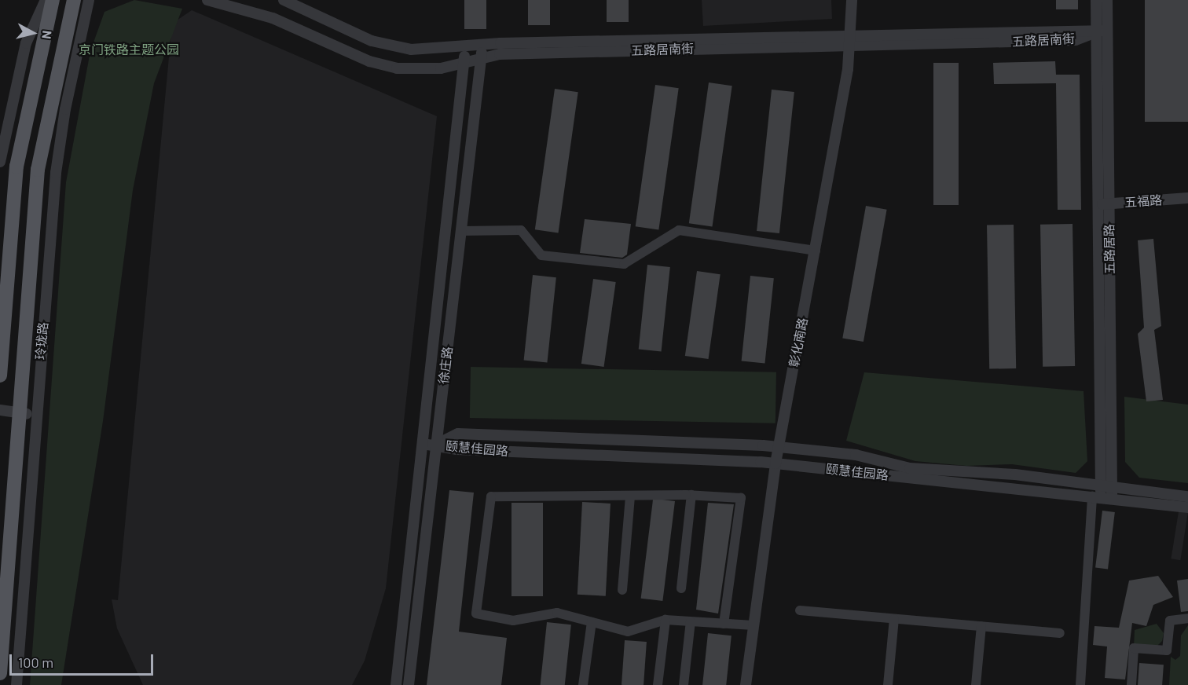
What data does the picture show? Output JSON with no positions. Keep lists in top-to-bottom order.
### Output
{
  "streets": {
    "main road": ["玲珑路"],
    "street": [
      "五路居南街",
      "五福路",
      "五路居路",
      "彰化南路",
      "徐庄路",
      "颐慧佳园路"
    ]
  },
  "crossings": [
    ["五路居南街", "五路居路"],
    ["五路居南街", "彰化南路"],
    ["五路居南街", "徐庄路"],
    ["五福路", "五路居路"],
    ["五路居路", "颐慧佳园路"],
    ["彰化南路", "颐慧佳园路"],
    ["徐庄路", "颐慧佳园路"]
  ],
  "parks": ["京门铁路主题公园"],
  "scale_bar": "100 m",
  "north": "right"
}
